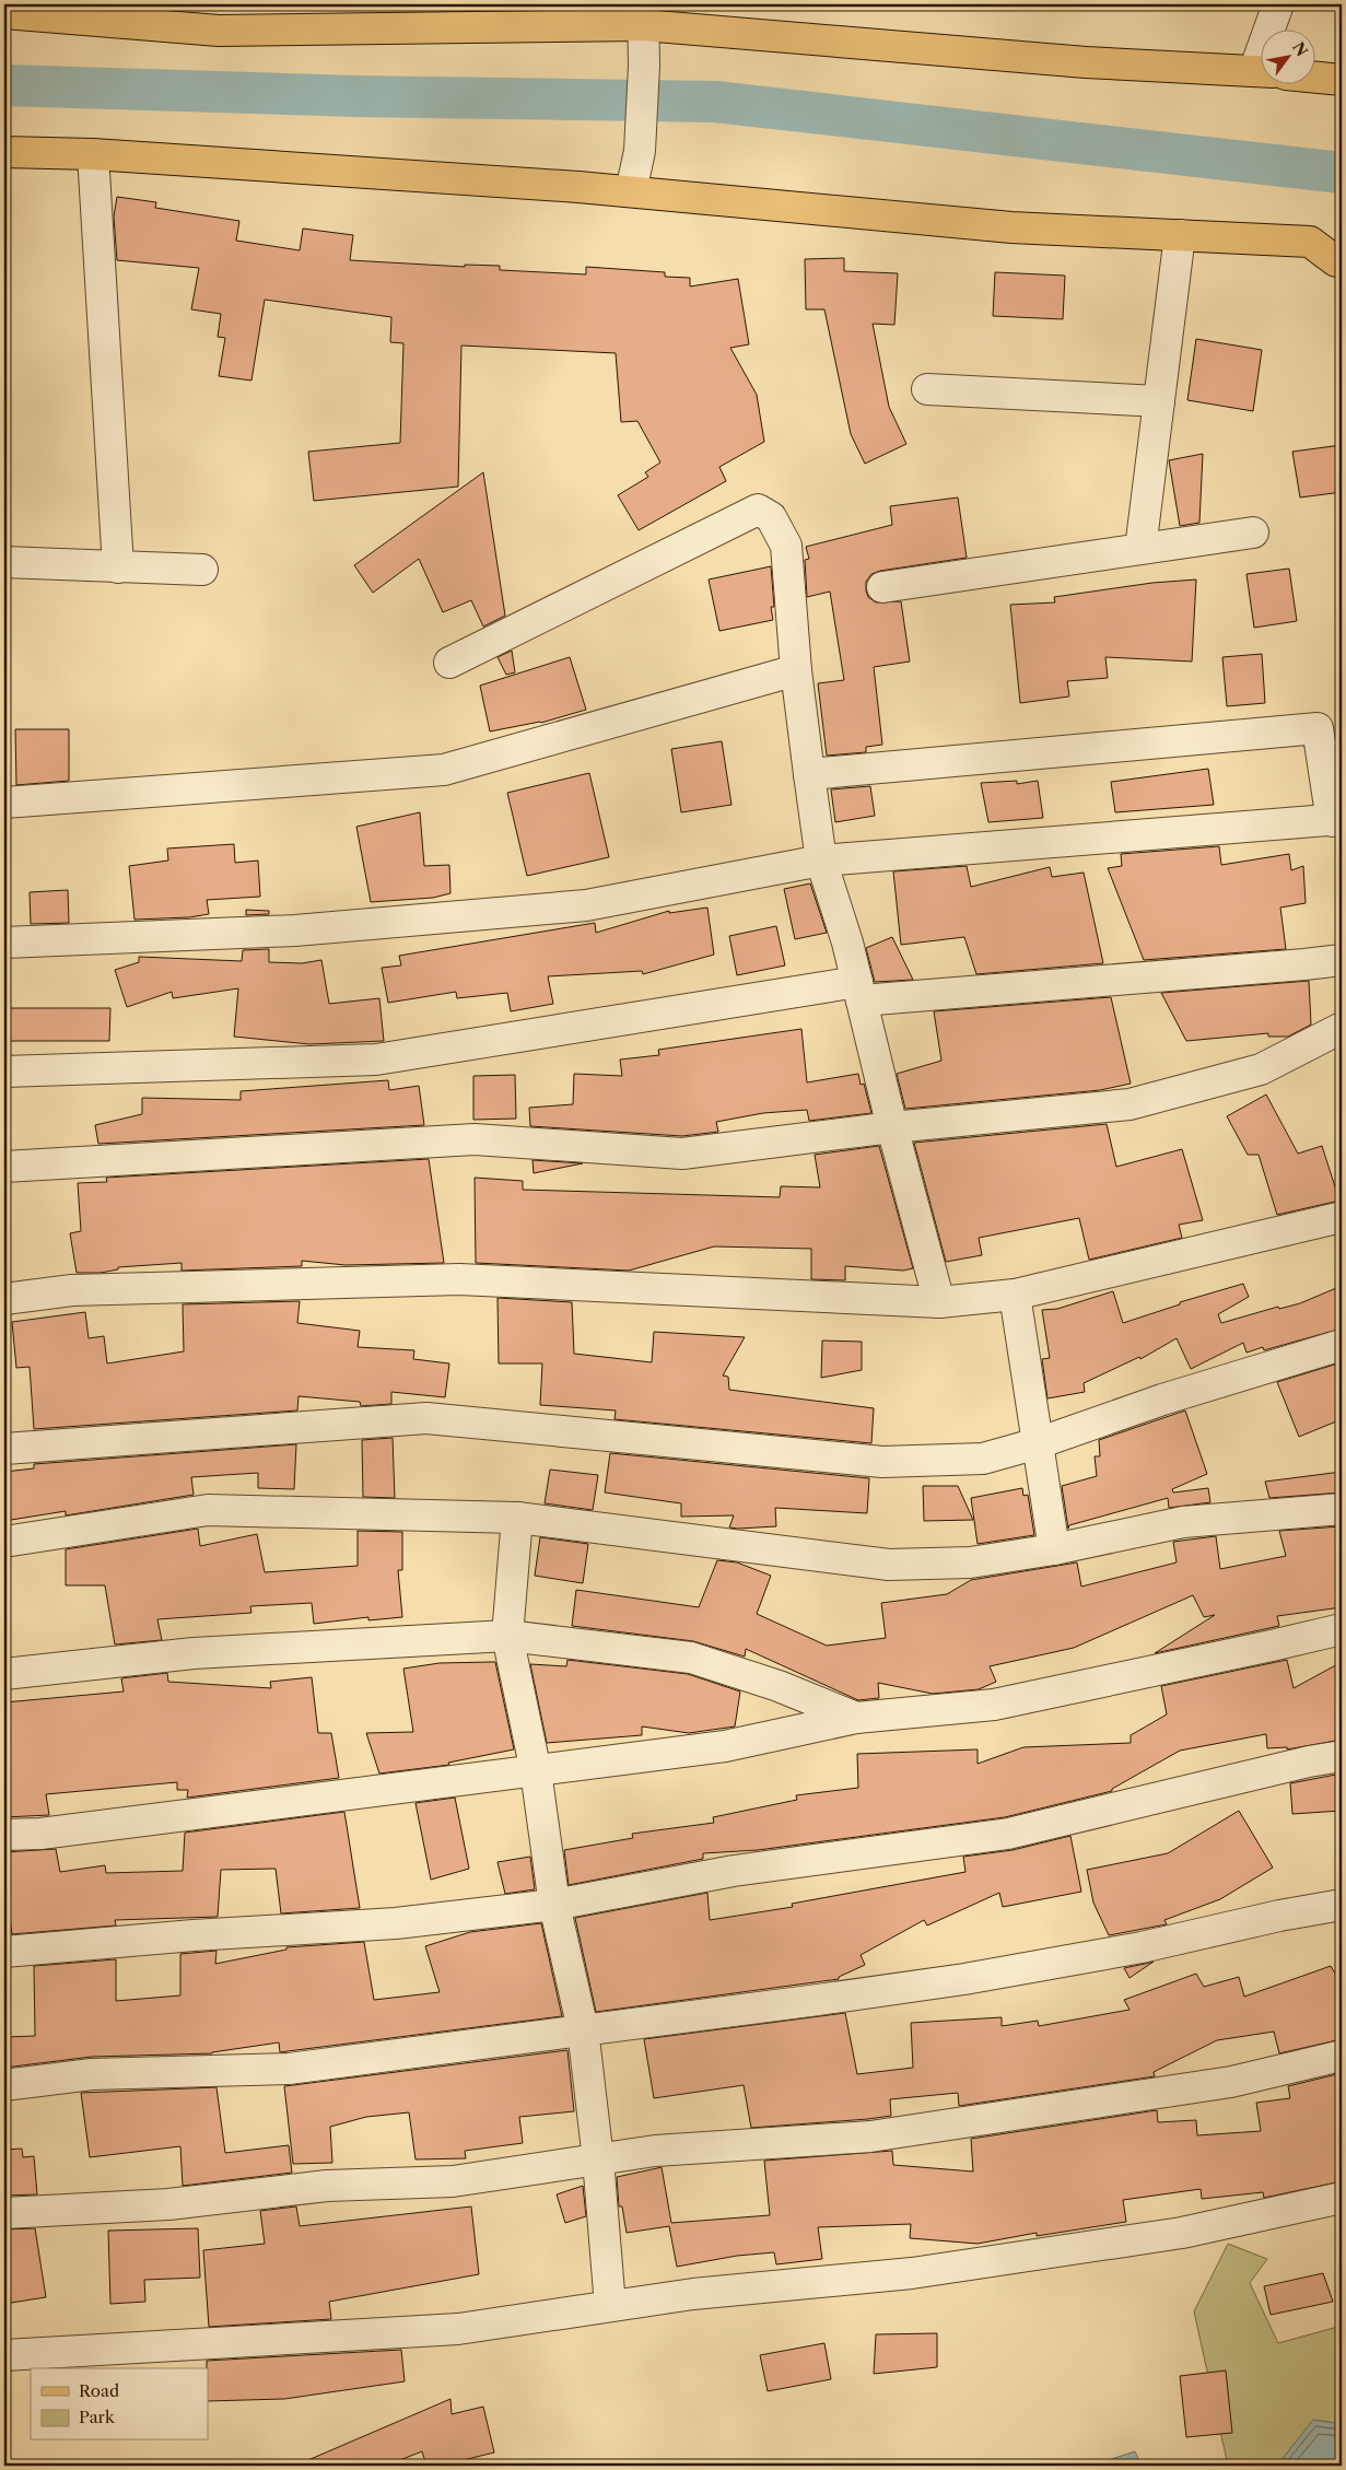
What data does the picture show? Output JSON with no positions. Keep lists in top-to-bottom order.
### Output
{
  "legend": ["Road", "Park"],
  "north": "top right"
}
